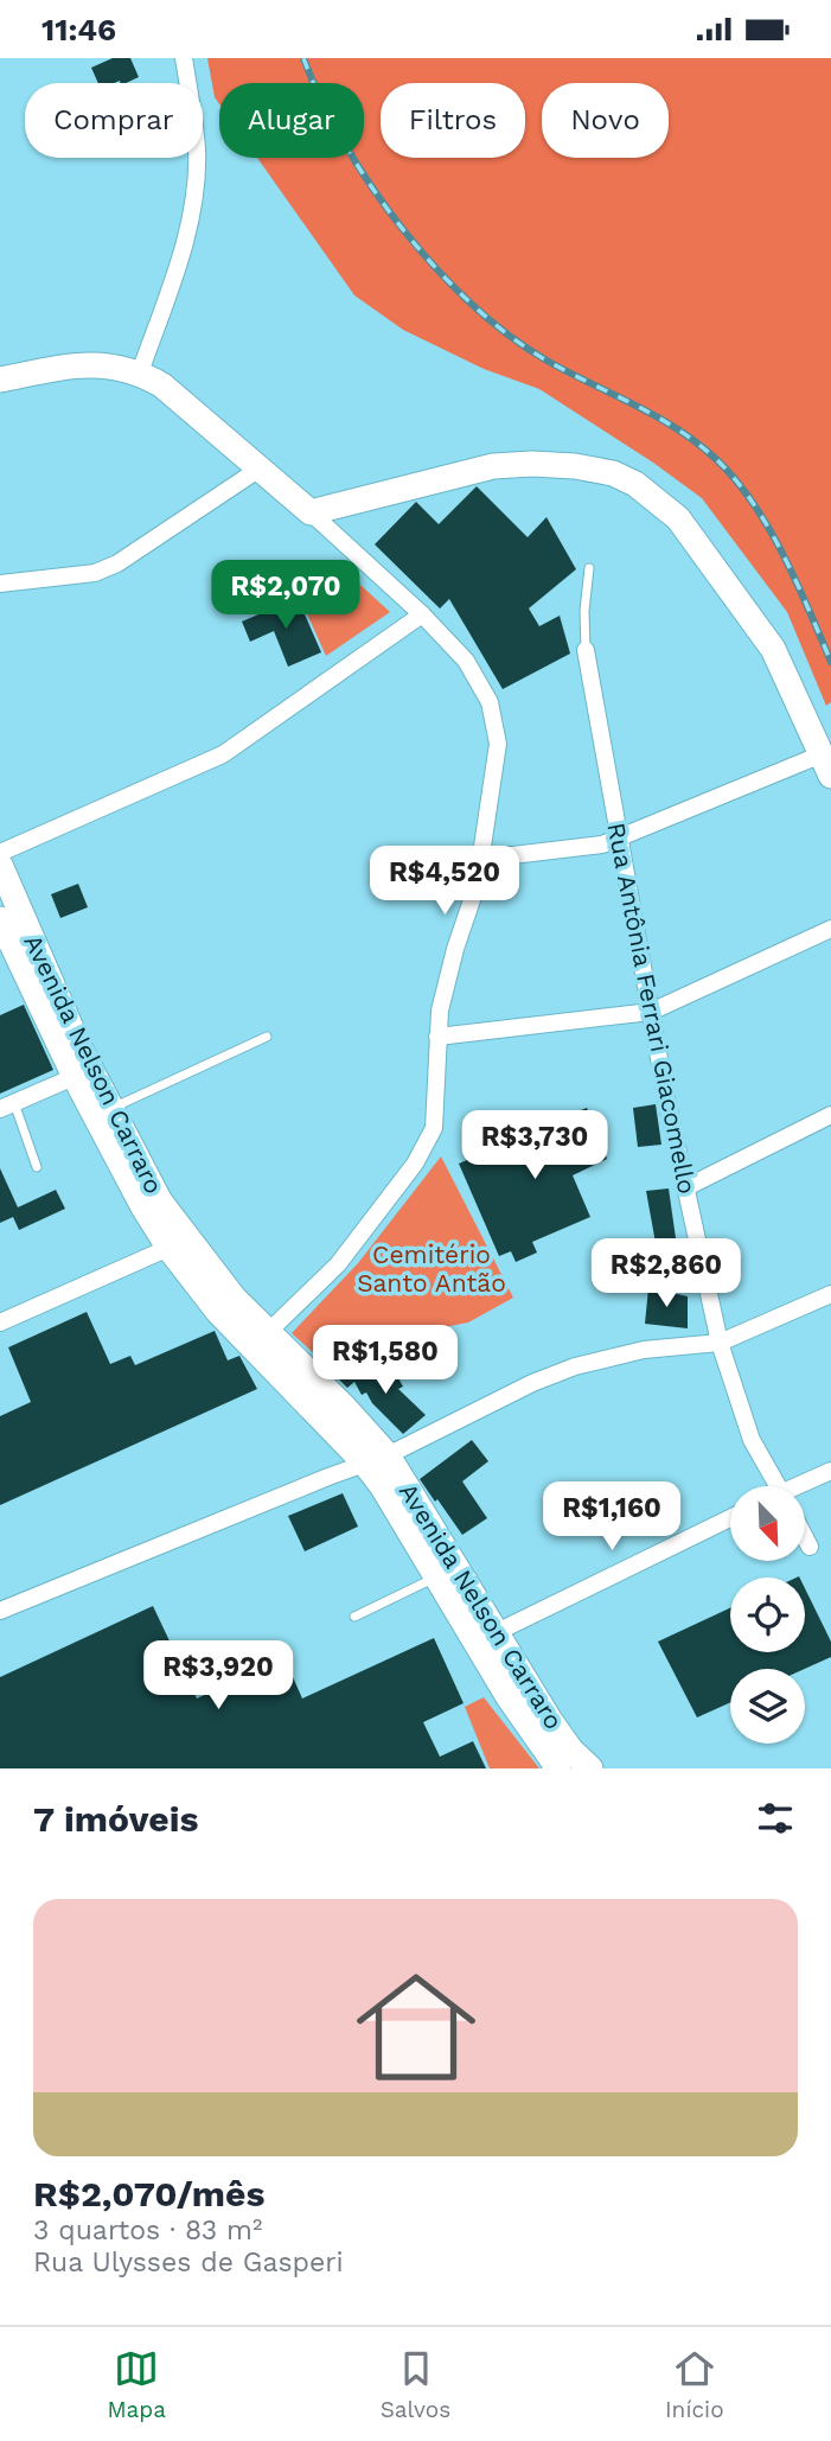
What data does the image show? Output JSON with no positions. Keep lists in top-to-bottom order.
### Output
{
  "streets": {
    "main road": ["Avenida Nelson Carraro"],
    "street": ["Rua Antônia Ferrari Giacomello"]
  },
  "parks": ["Cemitério Santo Antão"],
  "north": "bottom right",
  "page": {
    "status": "11:46",
    "chip": [
      "Comprar",
      "Alugar",
      "Filtros",
      "Novo"
    ],
    "price": [
      "R$2,070",
      "R$4,520",
      "R$3,730",
      "R$2,860",
      "R$1,580",
      "R$1,160",
      "R$3,920"
    ],
    "heading": "7 imóveis",
    "list": [
      {
        "name": "R$2,070/mês",
        "note": "3 quartos · 83 m² · Rua Ulysses de Gasperi"
      }
    ],
    "tabs": ["Mapa", "Salvos", "Início"]
  }
}
